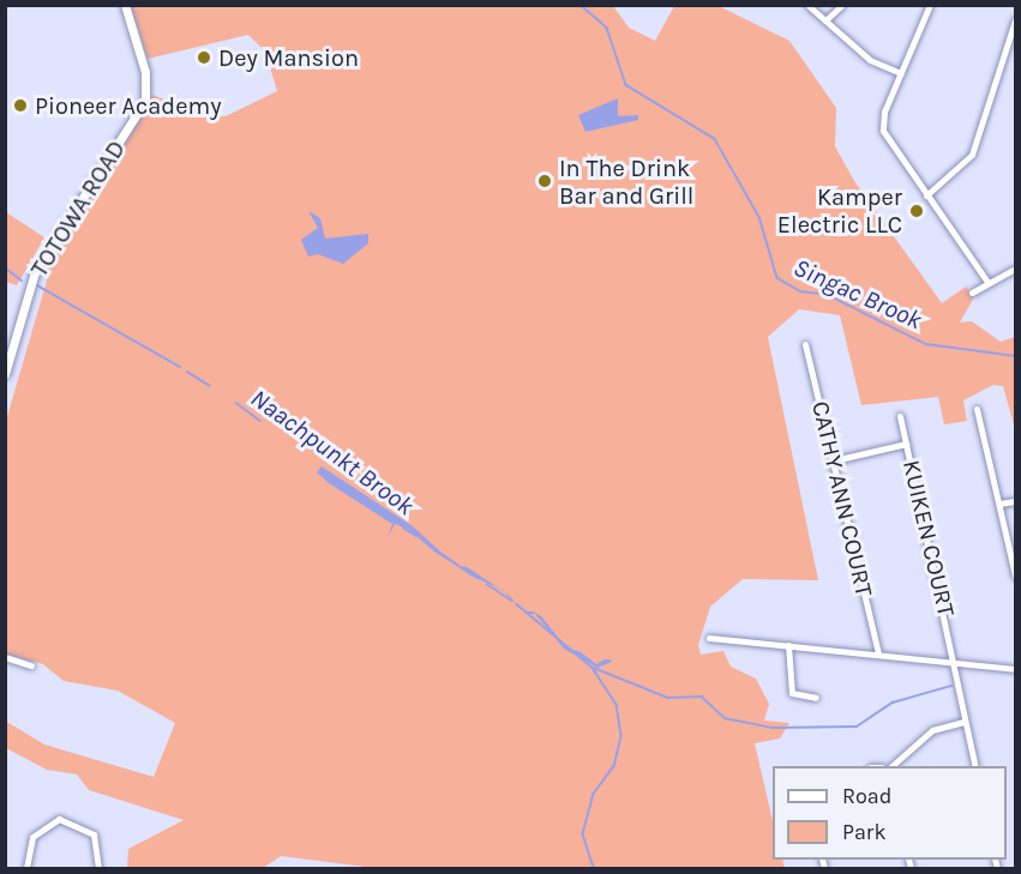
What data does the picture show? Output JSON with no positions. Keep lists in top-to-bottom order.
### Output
{
  "streets": {
    "main road": ["TOTOWA ROAD"],
    "street": ["CATHY ANN COURT", "KUIKEN COURT"]
  },
  "water": ["Singac Brook", "Naachpunkt Brook"],
  "places": [
    "Dey Mansion",
    "Pioneer Academy",
    "In The Drink Bar and Grill",
    "Kamper Electric LLC"
  ],
  "legend": ["Road", "Park"]
}
